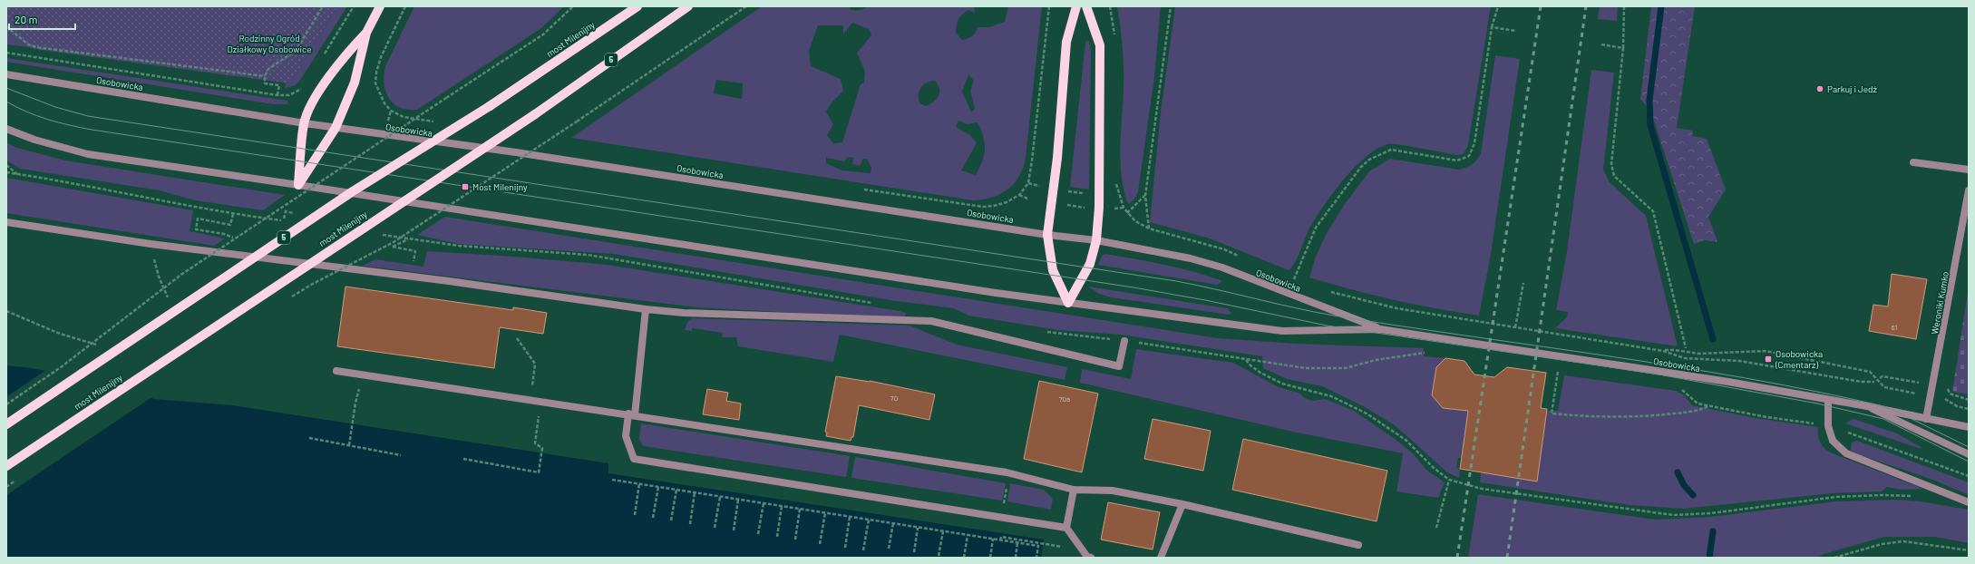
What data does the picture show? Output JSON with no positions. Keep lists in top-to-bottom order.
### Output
{
  "streets": {
    "main road": ["most Milenijny", "5"],
    "street": ["Osobowicka", "Weroniki Kumko"]
  },
  "crossings": [
    ["Osobowicka", "Weroniki Kumko"]
  ],
  "parks": ["Rodzinny Ogród Działkowy Osobowice"],
  "places": {
    "other": ["Parkuj i Jedź"],
    "transit": ["Most Milenijny", "Osobowicka (Cmentarz)"]
  },
  "house_numbers": ["61", "70", "70a"],
  "scale_bar": "20 m"
}
